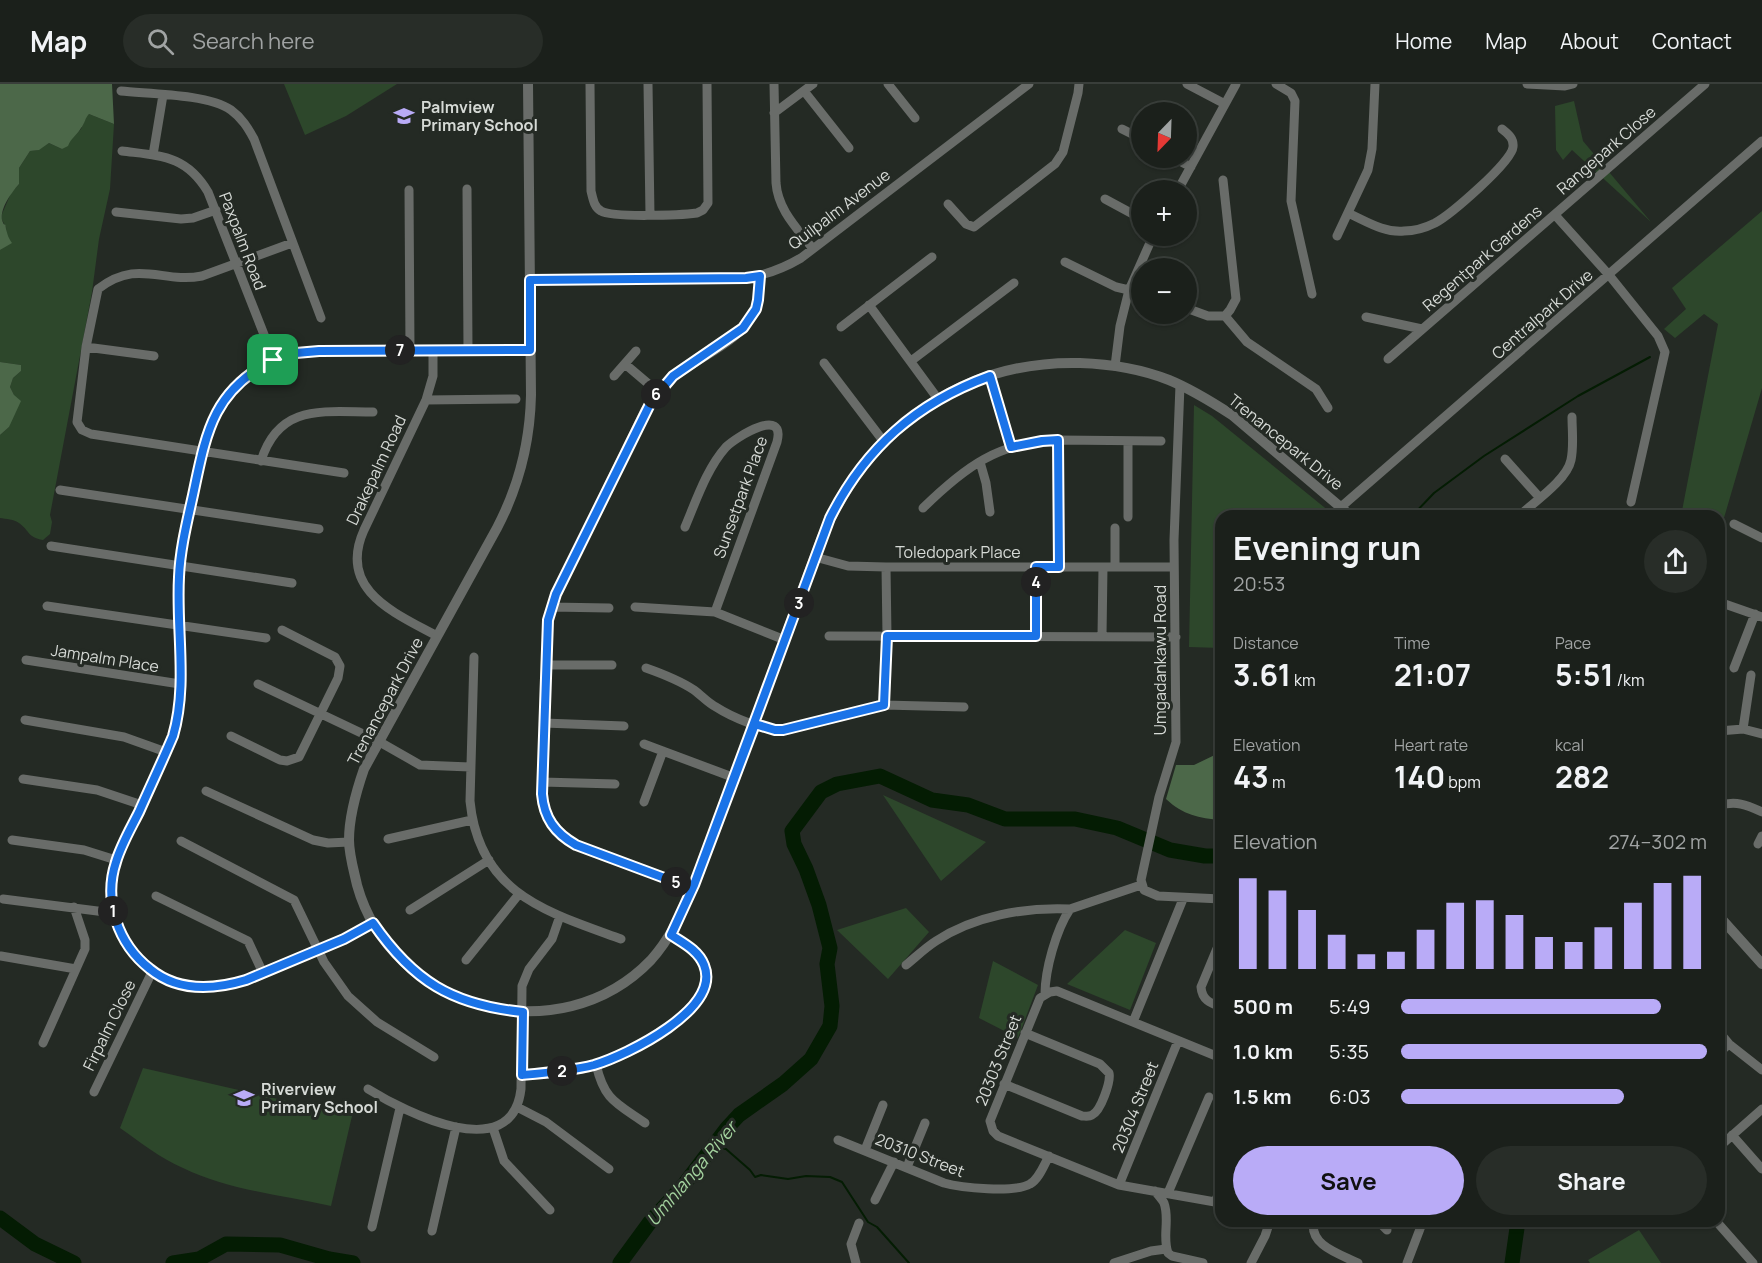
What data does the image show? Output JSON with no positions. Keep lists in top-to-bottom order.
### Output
{
  "streets": {
    "street": [
      "Rangepark Close",
      "Quilpalm Avenue",
      "Paxpalm Road",
      "Regentpark Gardens",
      "Centralpark Drive",
      "Trenancepark Drive",
      "Drakepalm Road",
      "Sunsetpark Place",
      "Toledopark Place",
      "Jampalm Place",
      "Umgadankawu Road",
      "Firpalm Close",
      "20303 Street",
      "20304 Street",
      "20310 Street"
    ]
  },
  "crossings": [
    ["Rangepark Close", "Regentpark Gardens"],
    ["Quilpalm Avenue", "Trenancepark Drive"],
    ["Regentpark Gardens", "Centralpark Drive"],
    ["Centralpark Drive", "Trenancepark Drive"],
    ["Trenancepark Drive", "Drakepalm Road"],
    ["Trenancepark Drive", "Toledopark Place"],
    ["Trenancepark Drive", "Umgadankawu Road"],
    ["Toledopark Place", "Umgadankawu Road"],
    ["20303 Street", "20304 Street"],
    ["20303 Street", "20310 Street"]
  ],
  "water": ["Umhlanga River"],
  "places": {
    "school or university": ["Palmview Primary School", "Riverview Primary School"]
  },
  "north": "bottom left",
  "page": {
    "header": "Map",
    "search": "Search here",
    "nav": [
      "Home",
      "Map",
      "About",
      "Contact"
    ],
    "map_buttons": ["+", "−"],
    "pins": [
      "7",
      "6",
      "4",
      "3",
      "5",
      "1",
      "2"
    ],
    "heading": ["Evening run", "20:53"],
    "stats": [
      ["Distance", "3.61 km"],
      ["Time", "21:07"],
      ["Pace", "5:51 /km"],
      ["Elevation", "43 m"],
      ["Heart rate", "140 bpm"],
      ["kcal", "282"]
    ],
    "chart": ["Elevation", "274–302 m"],
    "list": [
      {
        "name": "500 m",
        "note": "5:49"
      },
      {
        "name": "1.0 km",
        "note": "5:35"
      },
      {
        "name": "1.5 km",
        "note": "6:03"
      }
    ],
    "buttons": ["Save", "Share"]
  }
}
